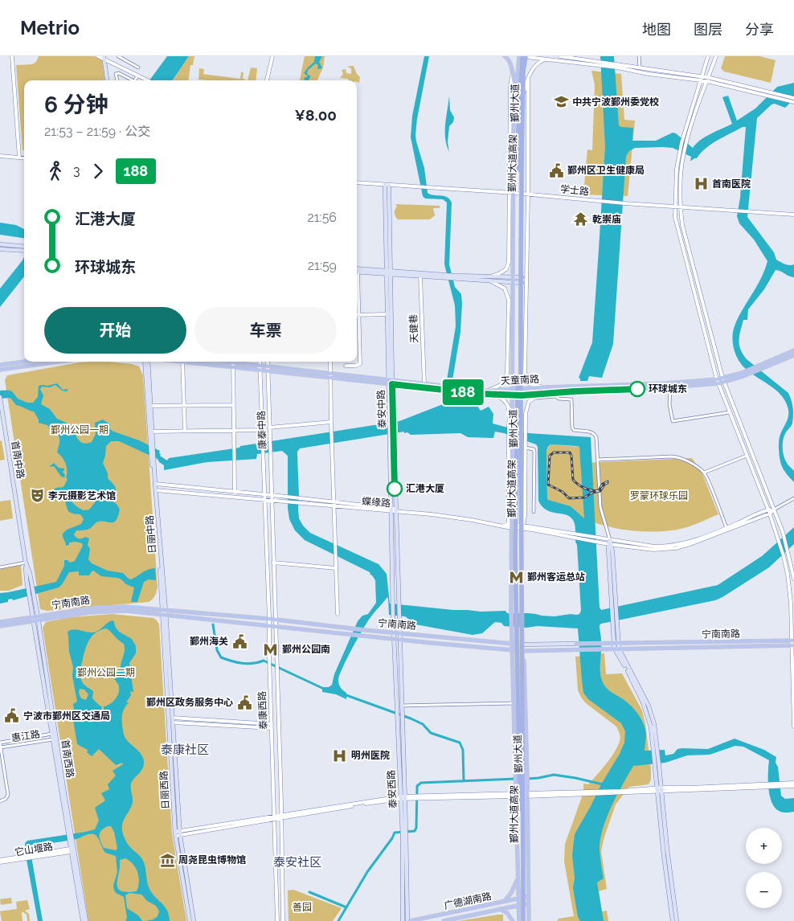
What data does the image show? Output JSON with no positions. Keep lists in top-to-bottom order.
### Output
{
  "streets": {
    "highway": ["鄞州大道高架"],
    "main road": [
      "鄞州大道",
      "天童南路",
      "泰安中路",
      "首南中路",
      "日丽中路",
      "宁南南路",
      "首南西路",
      "泰安西路",
      "日丽西路",
      "广德湖南路"
    ],
    "street": [
      "学士路",
      "天健巷",
      "康泰中路",
      "蝶缘路",
      "泰康西路",
      "惠江路",
      "它山堰路"
    ]
  },
  "crossings": [
    ["鄞州大道", "鄞州大道高架"],
    ["鄞州大道", "学士路"],
    ["鄞州大道", "天童南路"],
    ["鄞州大道", "宁南南路"],
    ["鄞州大道", "广德湖南路"],
    ["学士路", "泰安中路"],
    ["天健巷", "天童南路"],
    ["天童南路", "泰安中路"],
    ["天童南路", "康泰中路"],
    ["泰安中路", "蝶缘路"],
    ["泰安中路", "宁南南路"],
    ["泰安中路", "泰安西路"],
    ["康泰中路", "蝶缘路"],
    ["康泰中路", "泰康西路"],
    ["首南中路", "首南西路"],
    ["蝶缘路", "日丽中路"],
    ["蝶缘路", "泰康西路"],
    ["日丽中路", "宁南南路"],
    ["日丽中路", "日丽西路"],
    ["宁南南路", "泰康西路"],
    ["宁南南路", "首南西路"],
    ["宁南南路", "泰安西路"],
    ["宁南南路", "日丽西路"],
    ["惠江路", "首南西路"],
    ["首南西路", "它山堰路"],
    ["泰安西路", "广德湖南路"]
  ],
  "districts": ["泰康社区", "泰安社区"],
  "parks": [
    "鄞州公园一期",
    "罗蒙环球乐园",
    "鄞州公园二期",
    "善园"
  ],
  "places": {
    "school or university": ["中共宁波鄞州委党校"],
    "public building": [
      "鄞州区卫生健康局",
      "鄞州海关",
      "鄞州区政务服务中心",
      "宁波市鄞州区交通局"
    ],
    "hospital": ["首南医院", "明州医院"],
    "temple": ["乾崇庙"],
    "other": ["环球城东", "汇港大厦"],
    "theatre": ["李元摄影艺术馆"],
    "metro station": ["鄞州客运总站", "鄞州公园南"],
    "museum": ["周尧昆虫博物馆"]
  },
  "lines": ["bus line 188"],
  "page": {
    "header": "Metrio",
    "nav": ["地图", "图层", "分享"],
    "on_map": "188",
    "heading": ["6 分钟", "21:53 – 21:59 · 公交", "¥8.00"],
    "legs": ["3", "188"],
    "list": [
      {
        "name": "汇港大厦",
        "value": "21:56"
      },
      {
        "name": "环球城东",
        "value": "21:59"
      }
    ],
    "buttons": ["开始", "车票"],
    "map_buttons": ["+", "−"]
  }
}
